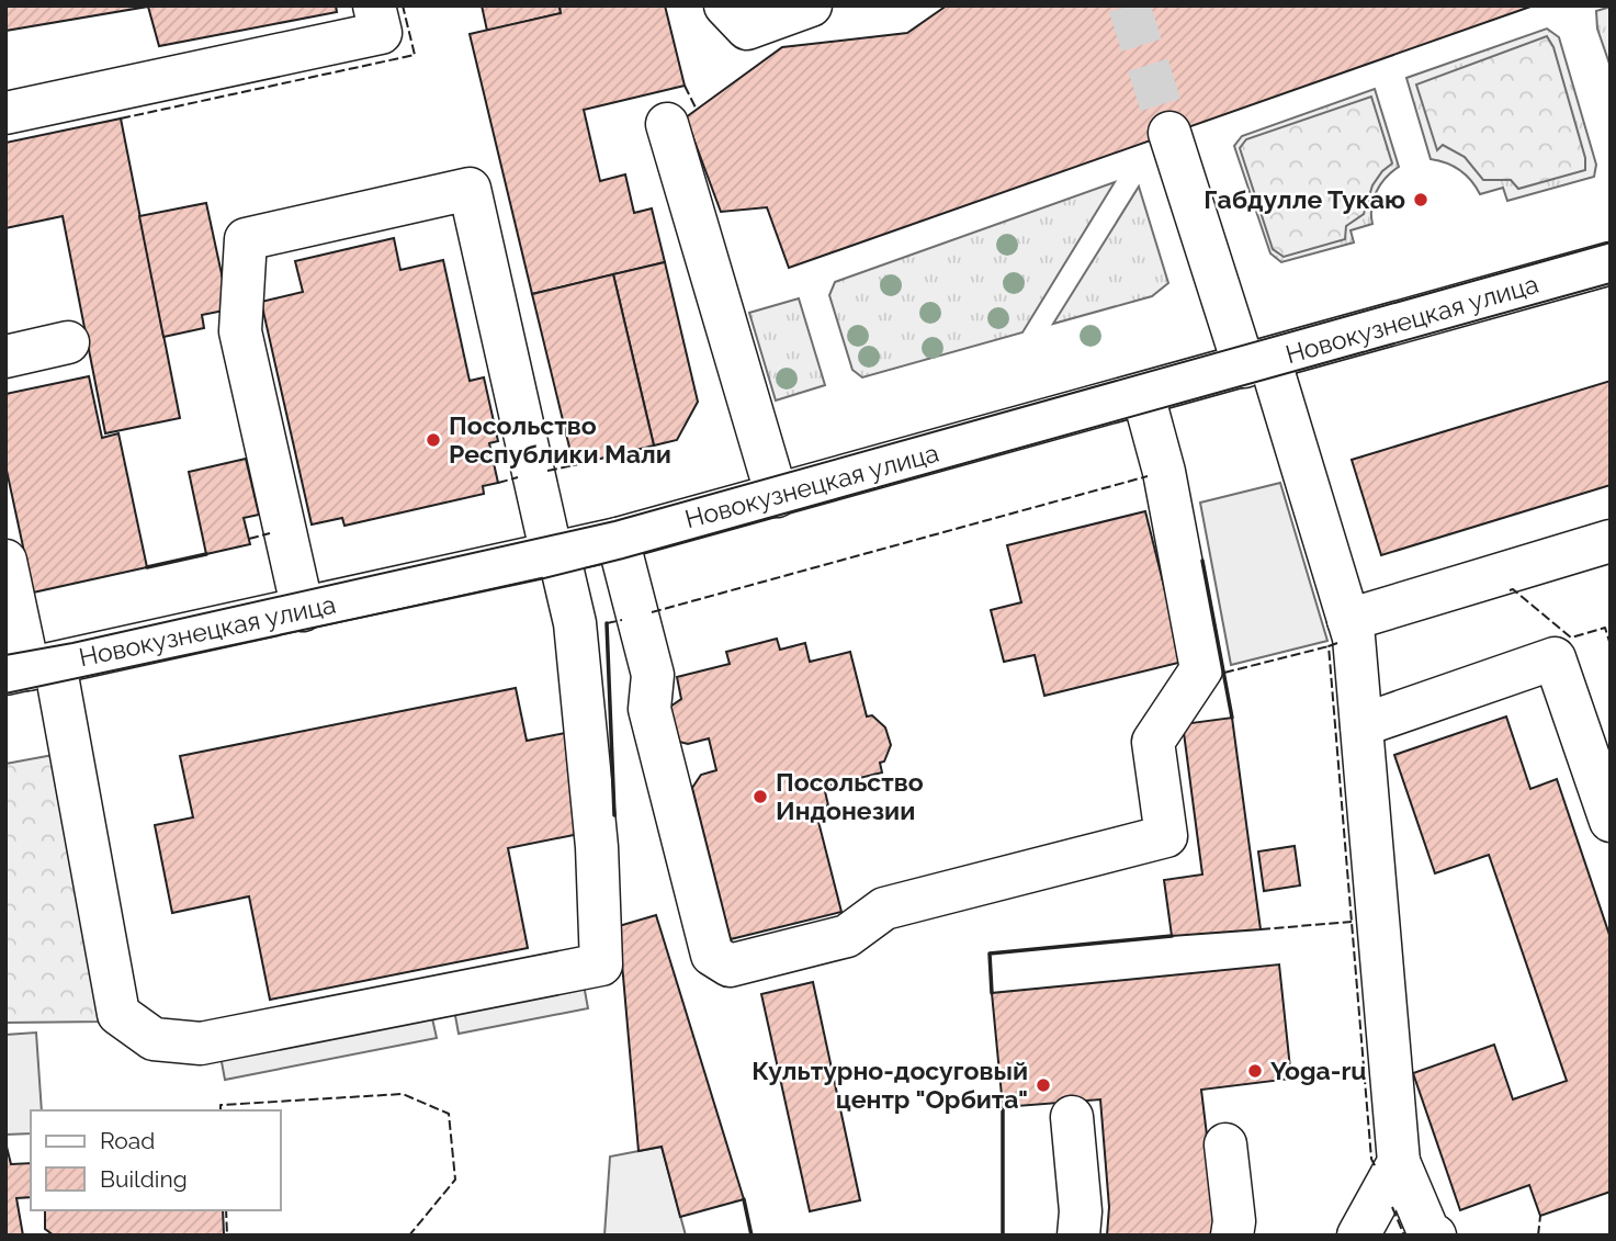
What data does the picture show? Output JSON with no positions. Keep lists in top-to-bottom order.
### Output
{
  "streets": {
    "street": ["Новокузнецкая улица"]
  },
  "places": [
    "Габдулле Тукаю",
    "Посольство Республики Мали",
    "Посольство Индонезии",
    "Yoga-ru",
    "Культурно-досуговый центр \"Орбита\""
  ],
  "legend": ["Road", "Building"]
}
